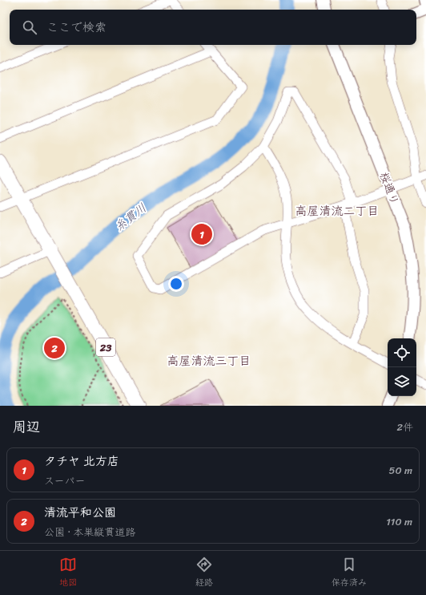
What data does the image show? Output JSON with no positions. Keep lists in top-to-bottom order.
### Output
{
  "streets": {
    "main road": ["23"],
    "street": ["桜通り"]
  },
  "districts": ["高屋清流二丁目", "高屋清流三丁目"],
  "water": ["糸貫川"],
  "page": {
    "search": "ここで検索",
    "pins": ["1", "2"],
    "heading": ["周辺", "2件"],
    "list": [
      {
        "mark": "1",
        "name": "タチヤ 北方店",
        "note": "スーパー",
        "value": "50 m"
      },
      {
        "mark": "2",
        "name": "清流平和公園",
        "note": "公園 · 本巣縦貫道路",
        "value": "110 m"
      }
    ],
    "nav": ["地図", "経路", "保存済み"]
  }
}
